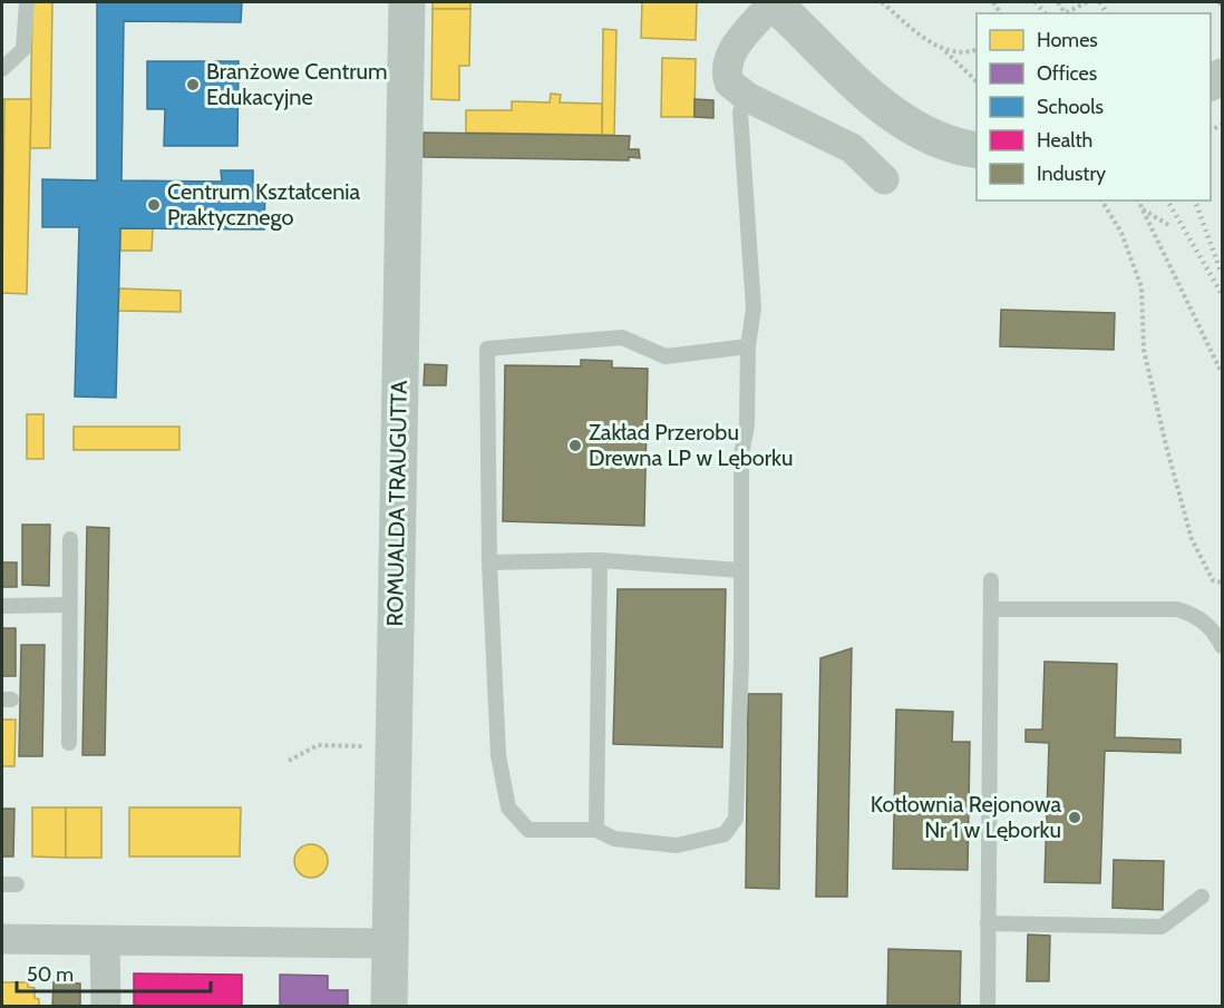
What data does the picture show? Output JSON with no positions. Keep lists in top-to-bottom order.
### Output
{
  "streets": {
    "street": ["ROMUALDA TRAUGUTTA"]
  },
  "places": [
    "Branżowe Centrum Edukacyjne",
    "Centrum Kształcenia Praktycznego",
    "Zakład Przerobu Drewna LP w Lęborku",
    "Kotłownia Rejonowa Nr 1 w Lęborku"
  ],
  "legend": [
    "Homes",
    "Offices",
    "Schools",
    "Health",
    "Industry"
  ],
  "scale_bar": "50 m"
}
